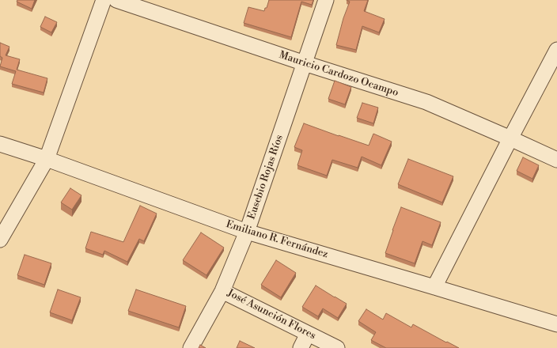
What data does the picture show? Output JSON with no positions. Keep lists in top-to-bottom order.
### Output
{
  "streets": {
    "street": [
      "Mauricio Cardozo Ocampo",
      "Eusebio Rojas Ríos",
      "Emiliano R. Fernández",
      "José Asunción Flores"
    ]
  },
  "crossings": [
    ["Mauricio Cardozo Ocampo", "Eusebio Rojas Ríos"],
    ["Eusebio Rojas Ríos", "Emiliano R. Fernández"],
    ["Eusebio Rojas Ríos", "José Asunción Flores"]
  ]
}
